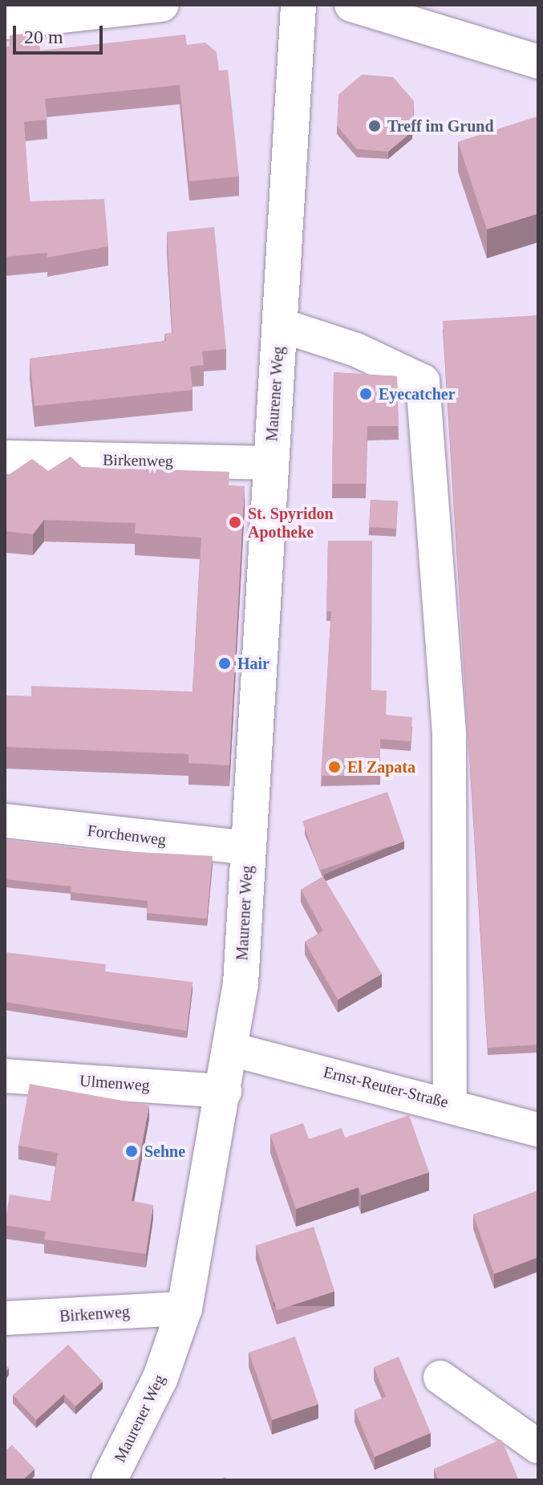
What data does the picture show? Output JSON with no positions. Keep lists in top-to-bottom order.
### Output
{
  "streets": {
    "street": [
      "Maurener Weg",
      "Birkenweg",
      "Forchenweg",
      "Ulmenweg",
      "Ernst-Reuter-Straße"
    ]
  },
  "crossings": [
    ["Maurener Weg", "Birkenweg"],
    ["Maurener Weg", "Forchenweg"],
    ["Maurener Weg", "Ulmenweg"],
    ["Maurener Weg", "Ernst-Reuter-Straße"]
  ],
  "places": [
    "Treff im Grund",
    "Eyecatcher",
    "St. Spyridon Apotheke",
    "Hair",
    "El Zapata",
    "Sehne"
  ],
  "scale_bar": "20 m"
}
